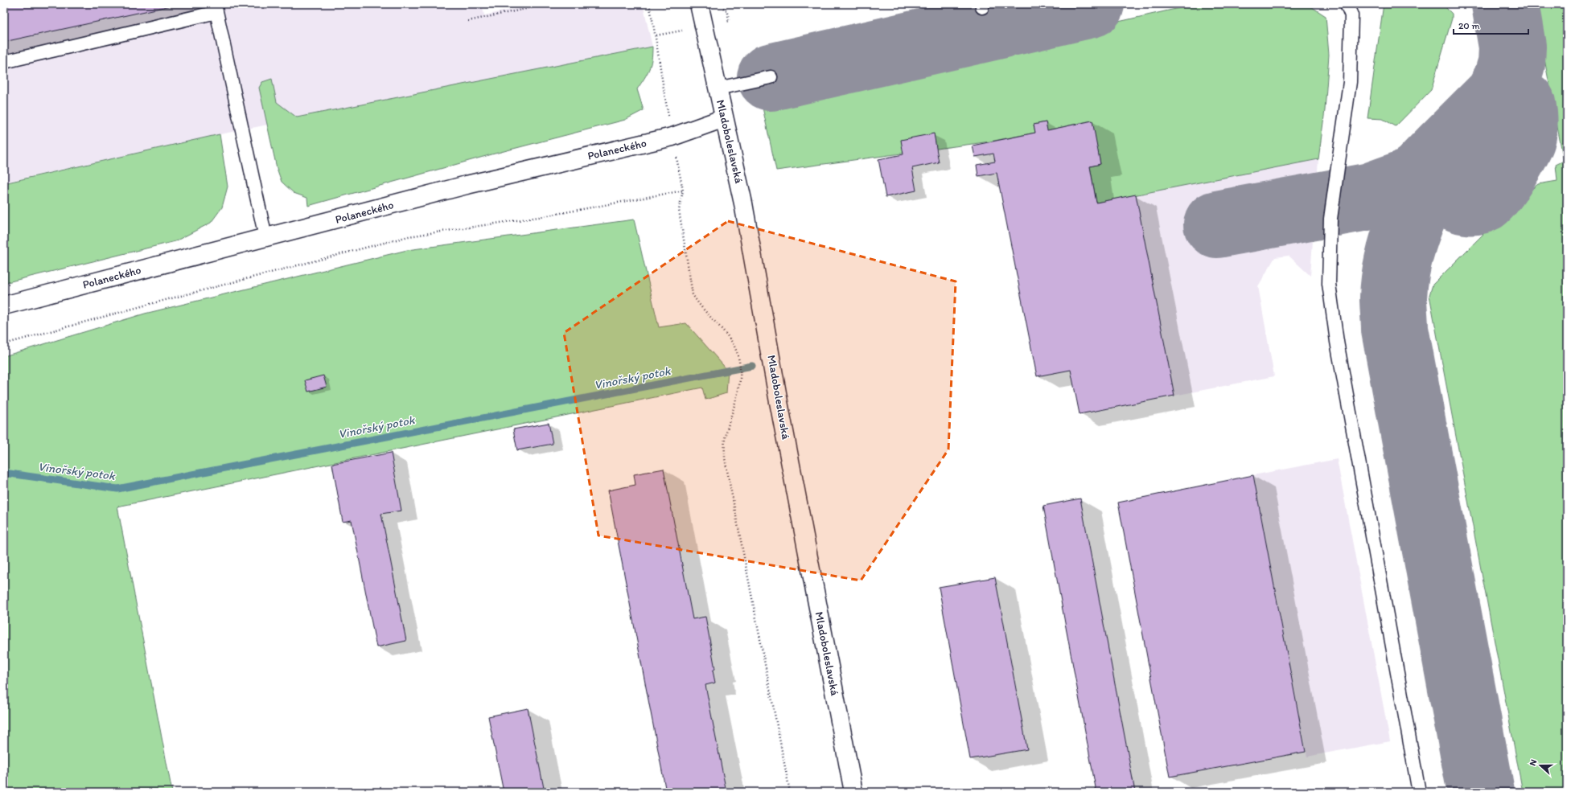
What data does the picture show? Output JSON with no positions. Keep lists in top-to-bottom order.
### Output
{
  "streets": {
    "main road": ["Mladoboleslavská", "Polaneckého"]
  },
  "crossings": [
    ["Mladoboleslavská", "Polaneckého"]
  ],
  "water": ["Vinořský potok"],
  "scale_bar": "20 m",
  "north": "left"
}
